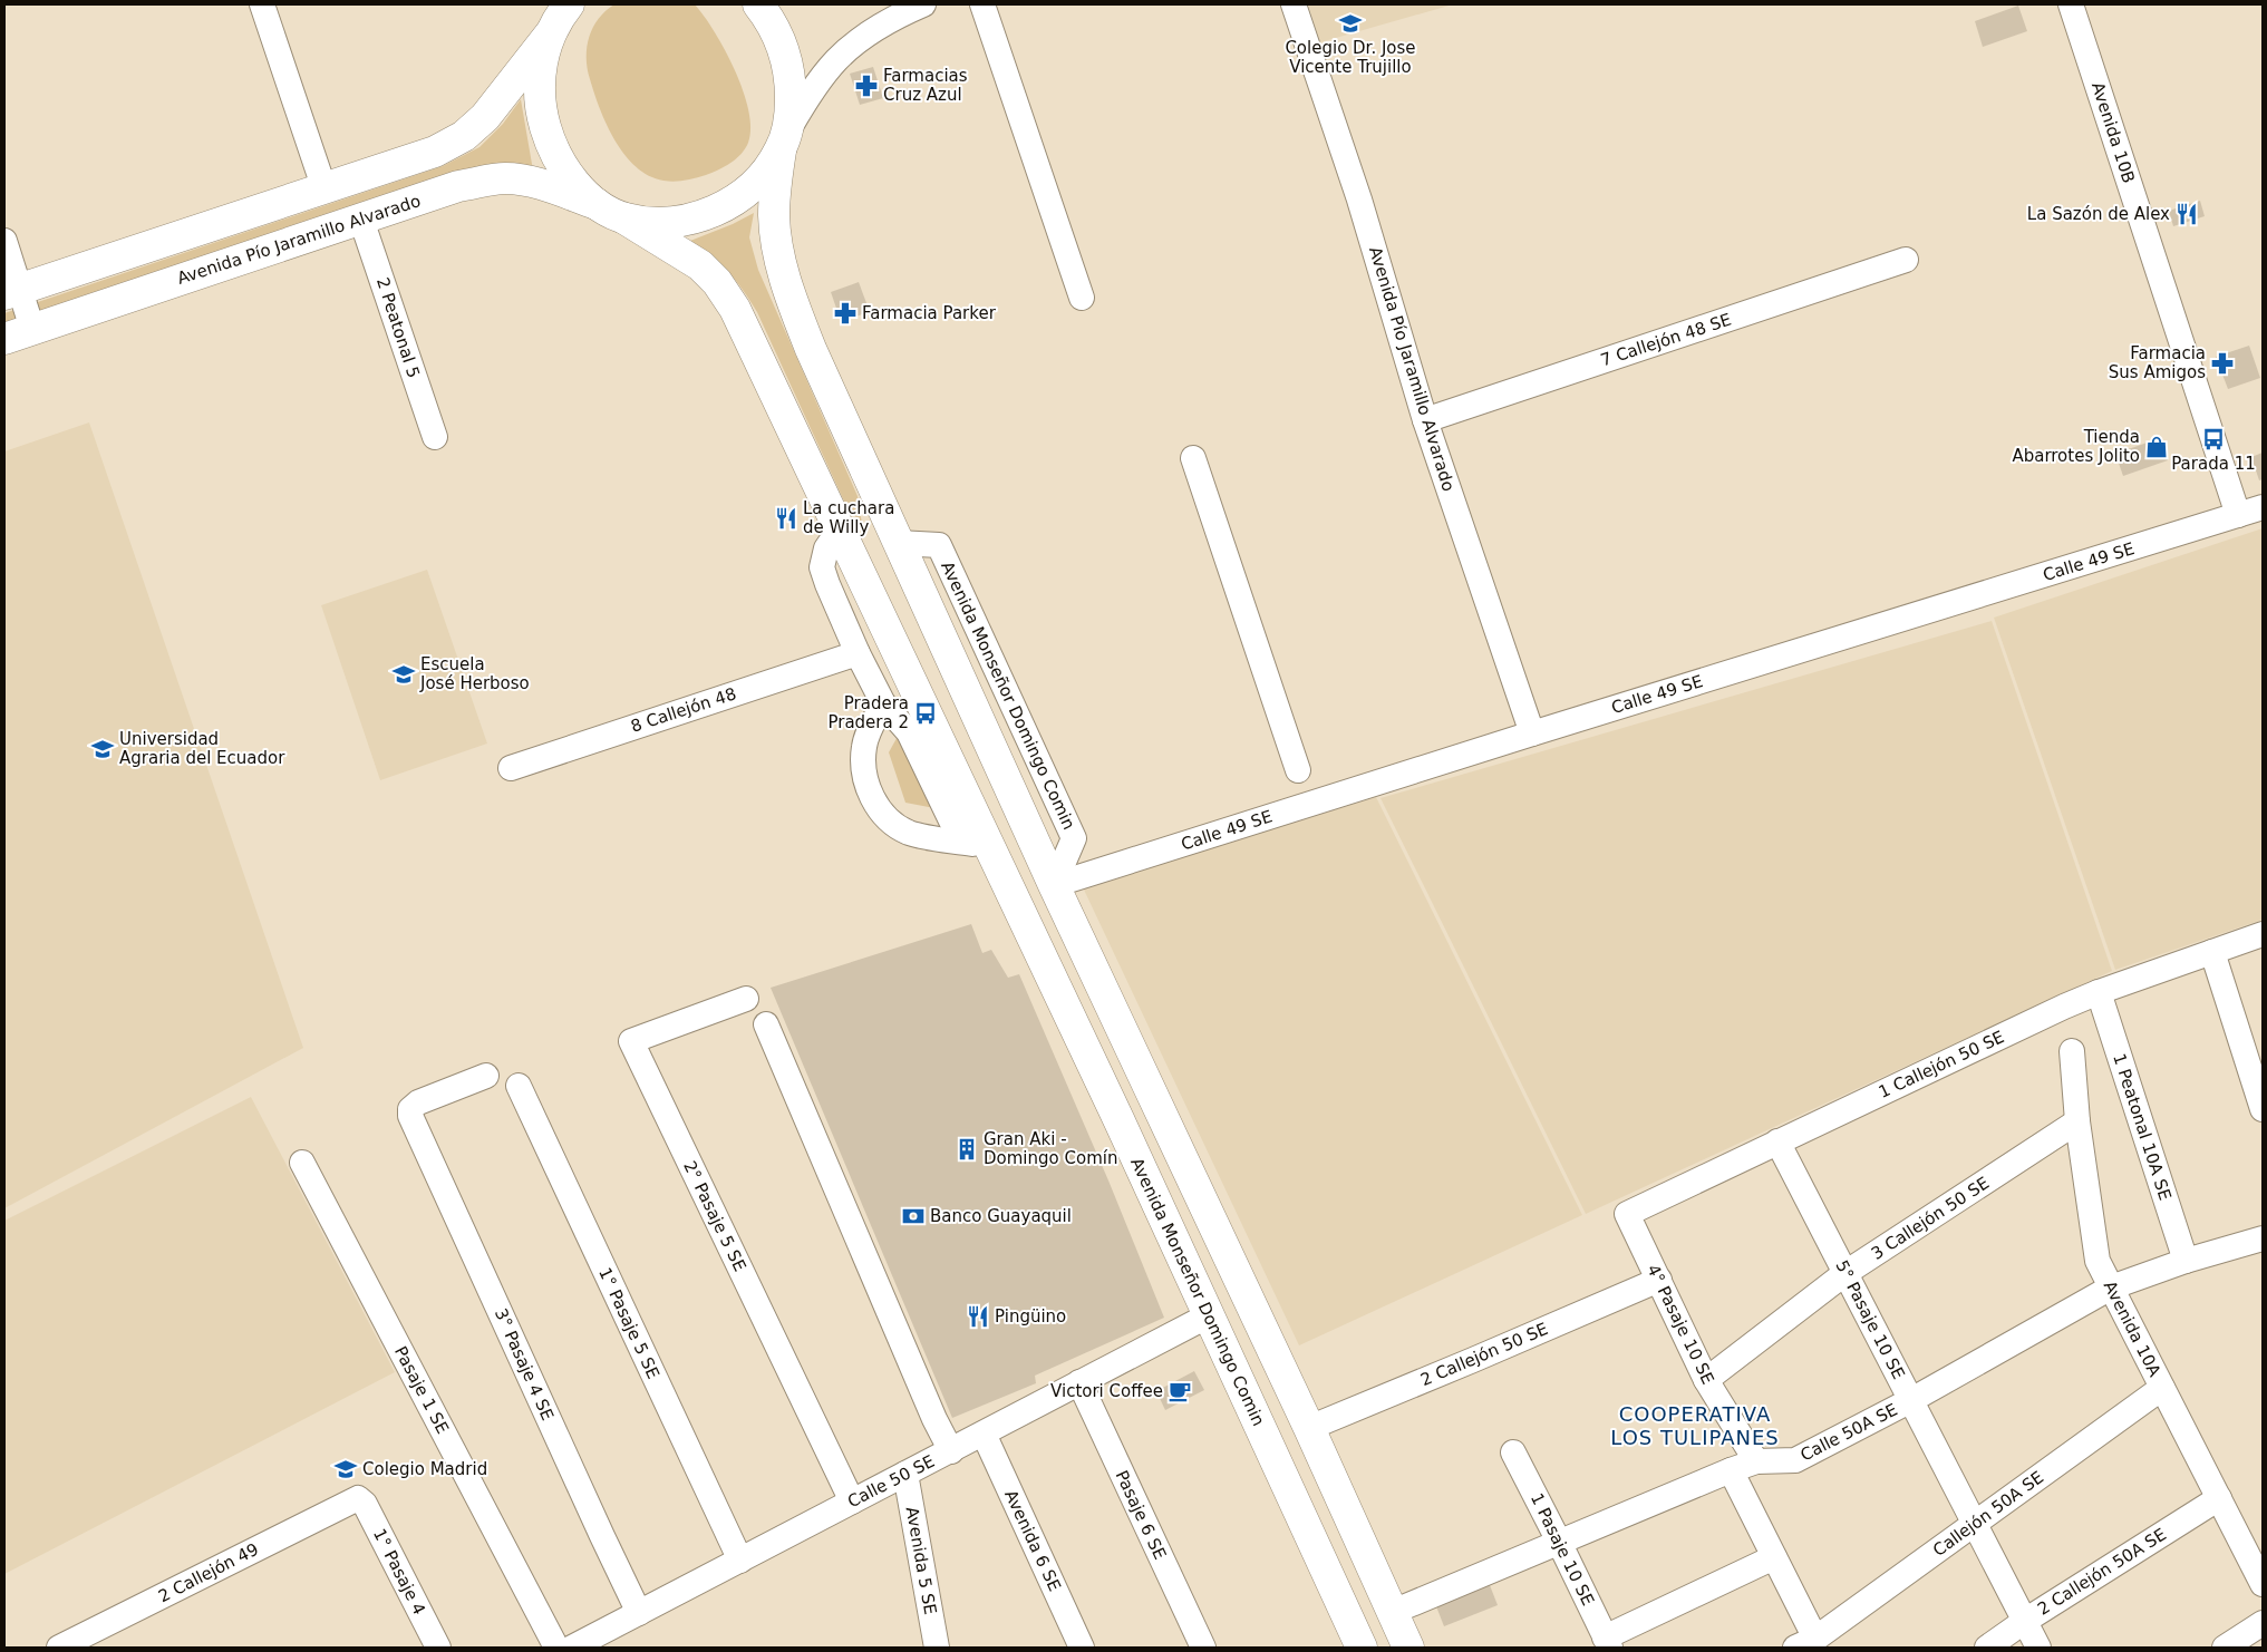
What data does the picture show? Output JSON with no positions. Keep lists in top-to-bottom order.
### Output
{
  "streets": {
    "main road": ["Avenida Pío Jaramillo Alvarado", "Avenida Monseñor Domingo Comin"],
    "street": [
      "Avenida 10B",
      "2 Peatonal 5",
      "7 Callejón 48 SE",
      "Calle 49 SE",
      "8 Callejón 48",
      "1 Callejón 50 SE",
      "1 Peatonal 10A SE",
      "2° Pasaje 5 SE",
      "3 Callejón 50 SE",
      "5° Pasaje 10 SE",
      "1° Pasaje 5 SE",
      "4° Pasaje 10 SE",
      "Avenida 10A",
      "2 Callejón 50 SE",
      "3° Pasaje 4 SE",
      "Pasaje 1 SE",
      "Calle 50A SE",
      "Calle 50 SE",
      "Callejón 50A SE",
      "Pasaje 6 SE",
      "Avenida 6 SE",
      "1 Pasaje 10 SE",
      "Avenida 5 SE",
      "1° Pasaje 4",
      "2 Callejón 50A SE",
      "2 Callejón 49"
    ]
  },
  "crossings": [
    ["Avenida 10B", "Calle 49 SE"],
    ["Avenida Pío Jaramillo Alvarado", "2 Peatonal 5"],
    ["Avenida Pío Jaramillo Alvarado", "7 Callejón 48 SE"],
    ["Avenida Pío Jaramillo Alvarado", "Calle 49 SE"],
    ["Avenida Pío Jaramillo Alvarado", "Avenida Monseñor Domingo Comin"],
    ["Avenida Monseñor Domingo Comin", "8 Callejón 48"],
    ["Avenida Monseñor Domingo Comin", "Calle 50 SE"],
    ["1 Callejón 50 SE", "1 Peatonal 10A SE"],
    ["1 Callejón 50 SE", "5° Pasaje 10 SE"],
    ["1 Callejón 50 SE", "4° Pasaje 10 SE"],
    ["1 Peatonal 10A SE", "Calle 50A SE"],
    ["2° Pasaje 5 SE", "Calle 50 SE"],
    ["3 Callejón 50 SE", "5° Pasaje 10 SE"],
    ["3 Callejón 50 SE", "4° Pasaje 10 SE"],
    ["3 Callejón 50 SE", "Avenida 10A"],
    ["5° Pasaje 10 SE", "Calle 50A SE"],
    ["5° Pasaje 10 SE", "Callejón 50A SE"],
    ["5° Pasaje 10 SE", "2 Callejón 50A SE"],
    ["1° Pasaje 5 SE", "Calle 50 SE"],
    ["4° Pasaje 10 SE", "2 Callejón 50 SE"],
    ["4° Pasaje 10 SE", "Calle 50A SE"],
    ["Avenida 10A", "Calle 50A SE"],
    ["Avenida 10A", "Callejón 50A SE"],
    ["Avenida 10A", "2 Callejón 50A SE"],
    ["3° Pasaje 4 SE", "Calle 50 SE"],
    ["Calle 50A SE", "1 Pasaje 10 SE"],
    ["Calle 50 SE", "Pasaje 6 SE"],
    ["Calle 50 SE", "Avenida 6 SE"],
    ["Calle 50 SE", "Avenida 5 SE"],
    ["1° Pasaje 4", "2 Callejón 49"]
  ],
  "districts": ["COOPERATIVA LOS TULIPANES"],
  "places": {
    "school or university": [
      "Colegio Dr. Jose Vicente Trujillo",
      "Escuela José Herboso",
      "Universidad Agraria del Ecuador",
      "Colegio Madrid"
    ],
    "pharmacy": ["Farmacias Cruz Azul", "Farmacia Parker", "Farmacia Sus Amigos"],
    "restaurant": ["La Sazón de Alex", "La cuchara de Willy", "Pingüino"],
    "bus stop": ["Parada 11", "Pradera Pradera 2"],
    "shop": ["Tienda Abarrotes Jolito"],
    "building": ["Gran Aki - Domingo Comín"],
    "bank": ["Banco Guayaquil"],
    "cafe": ["Victori Coffee"]
  }
}
